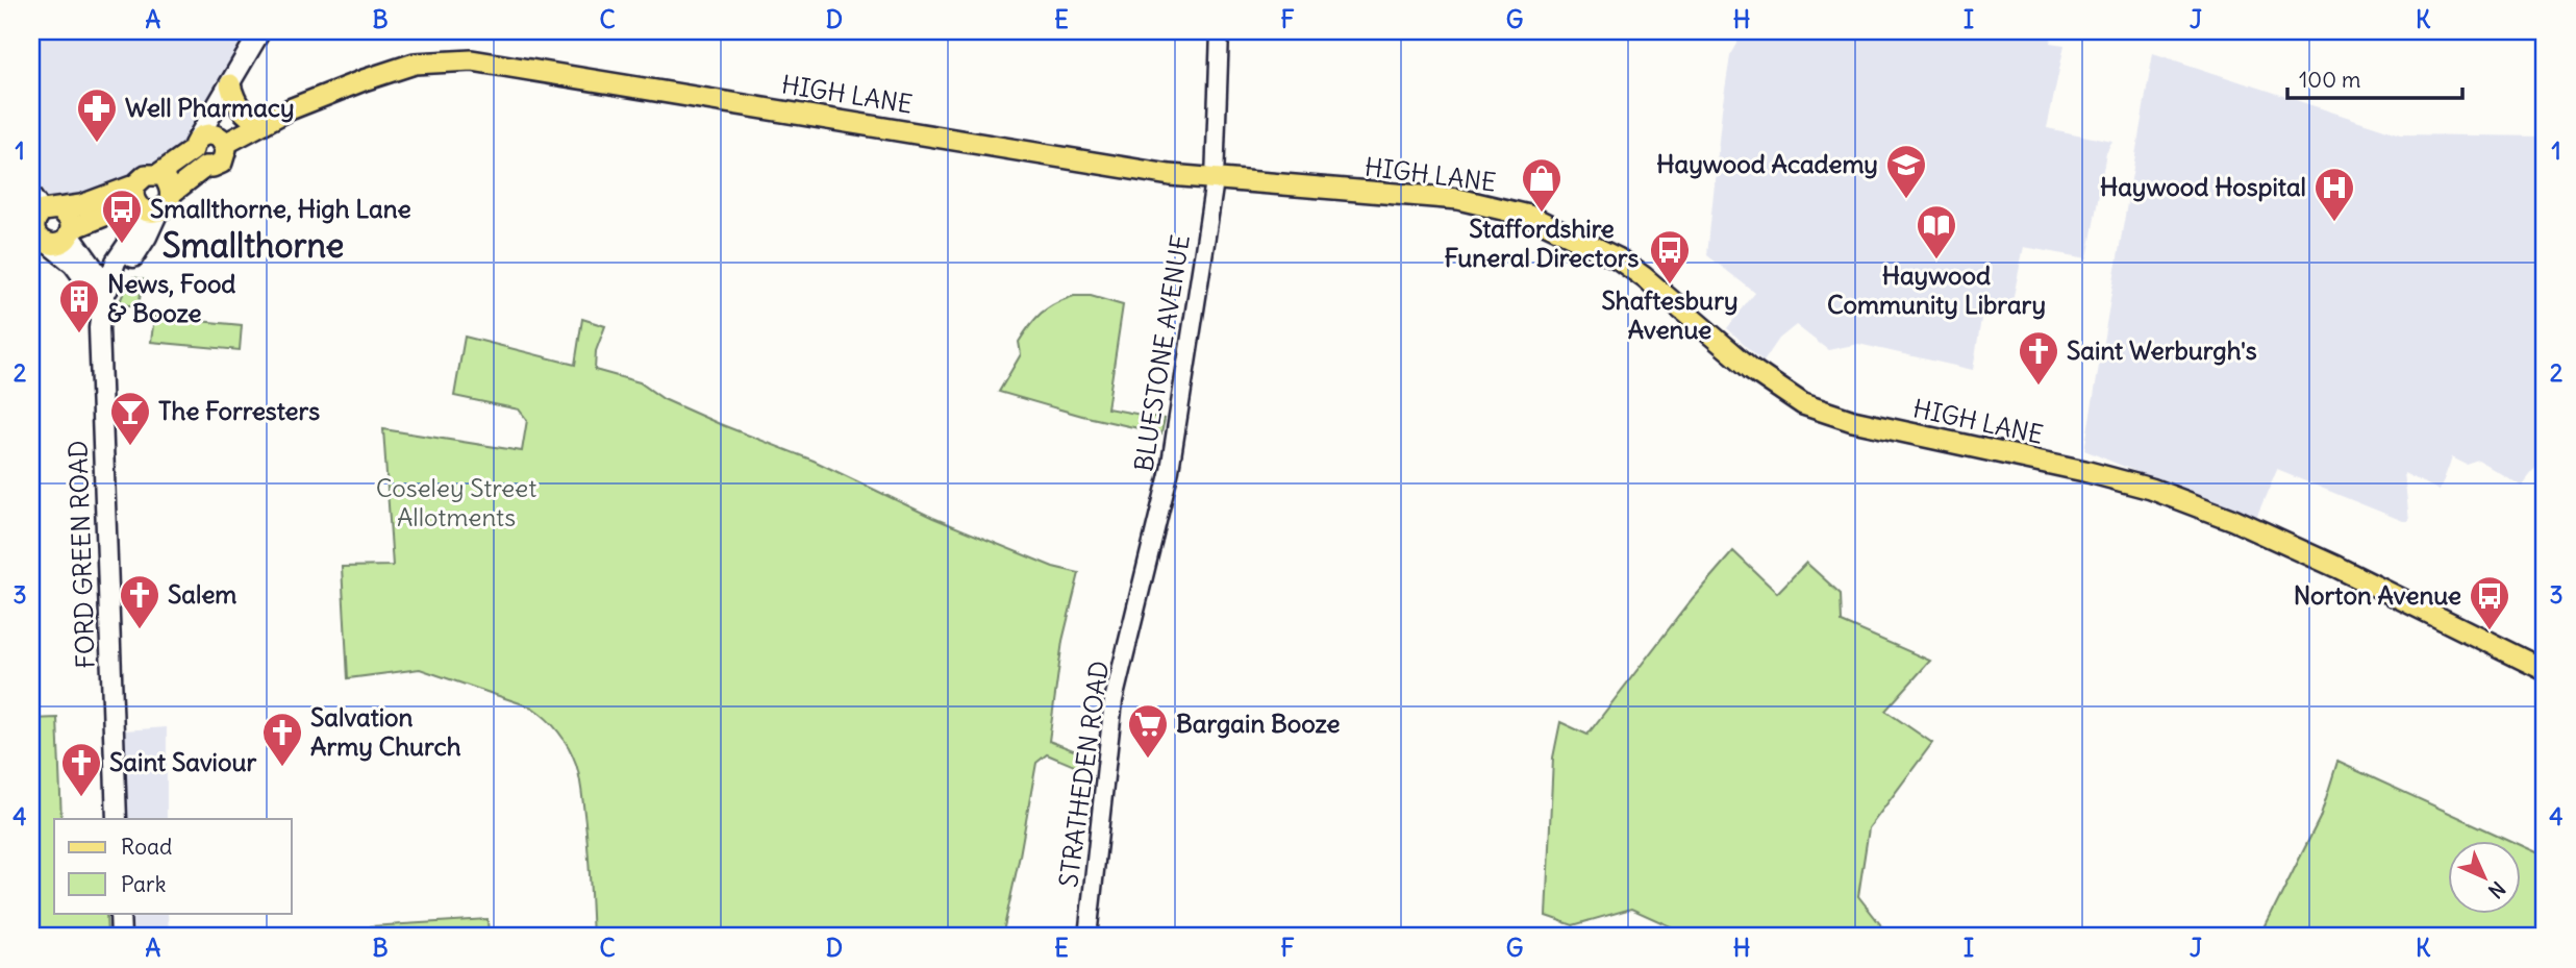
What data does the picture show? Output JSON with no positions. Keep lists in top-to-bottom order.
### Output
{
  "streets": {
    "main road": ["HIGH LANE", "FORD GREEN ROAD"],
    "street": ["BLUESTONE AVENUE", "STRATHEDEN ROAD"]
  },
  "crossings": [
    ["HIGH LANE", "BLUESTONE AVENUE"],
    ["BLUESTONE AVENUE", "STRATHEDEN ROAD"]
  ],
  "districts": ["Smallthorne"],
  "parks": ["Coseley Street Allotments"],
  "places": {
    "pharmacy": ["Well Pharmacy"],
    "school or university": ["Haywood Academy"],
    "shop": ["Staffordshire Funeral Directors"],
    "hospital": ["Haywood Hospital"],
    "bus stop": ["Smallthorne, High Lane", "Shaftesbury Avenue", "Norton Avenue"],
    "library": ["Haywood Community Library"],
    "building": ["News, Food & Booze"],
    "church": [
      "Saint Werburgh's",
      "Salem",
      "Salvation Army Church",
      "Saint Saviour"
    ],
    "bar": ["The Forresters"],
    "supermarket": ["Bargain Booze"]
  },
  "legend": ["Road", "Park"],
  "scale_bar": "100 m",
  "north": "bottom right",
  "grid": {
    "columns": [
      "A",
      "B",
      "C",
      "D",
      "E",
      "F",
      "G",
      "H",
      "I",
      "J",
      "K"
    ],
    "rows": [
      "1",
      "2",
      "3",
      "4"
    ]
  }
}
